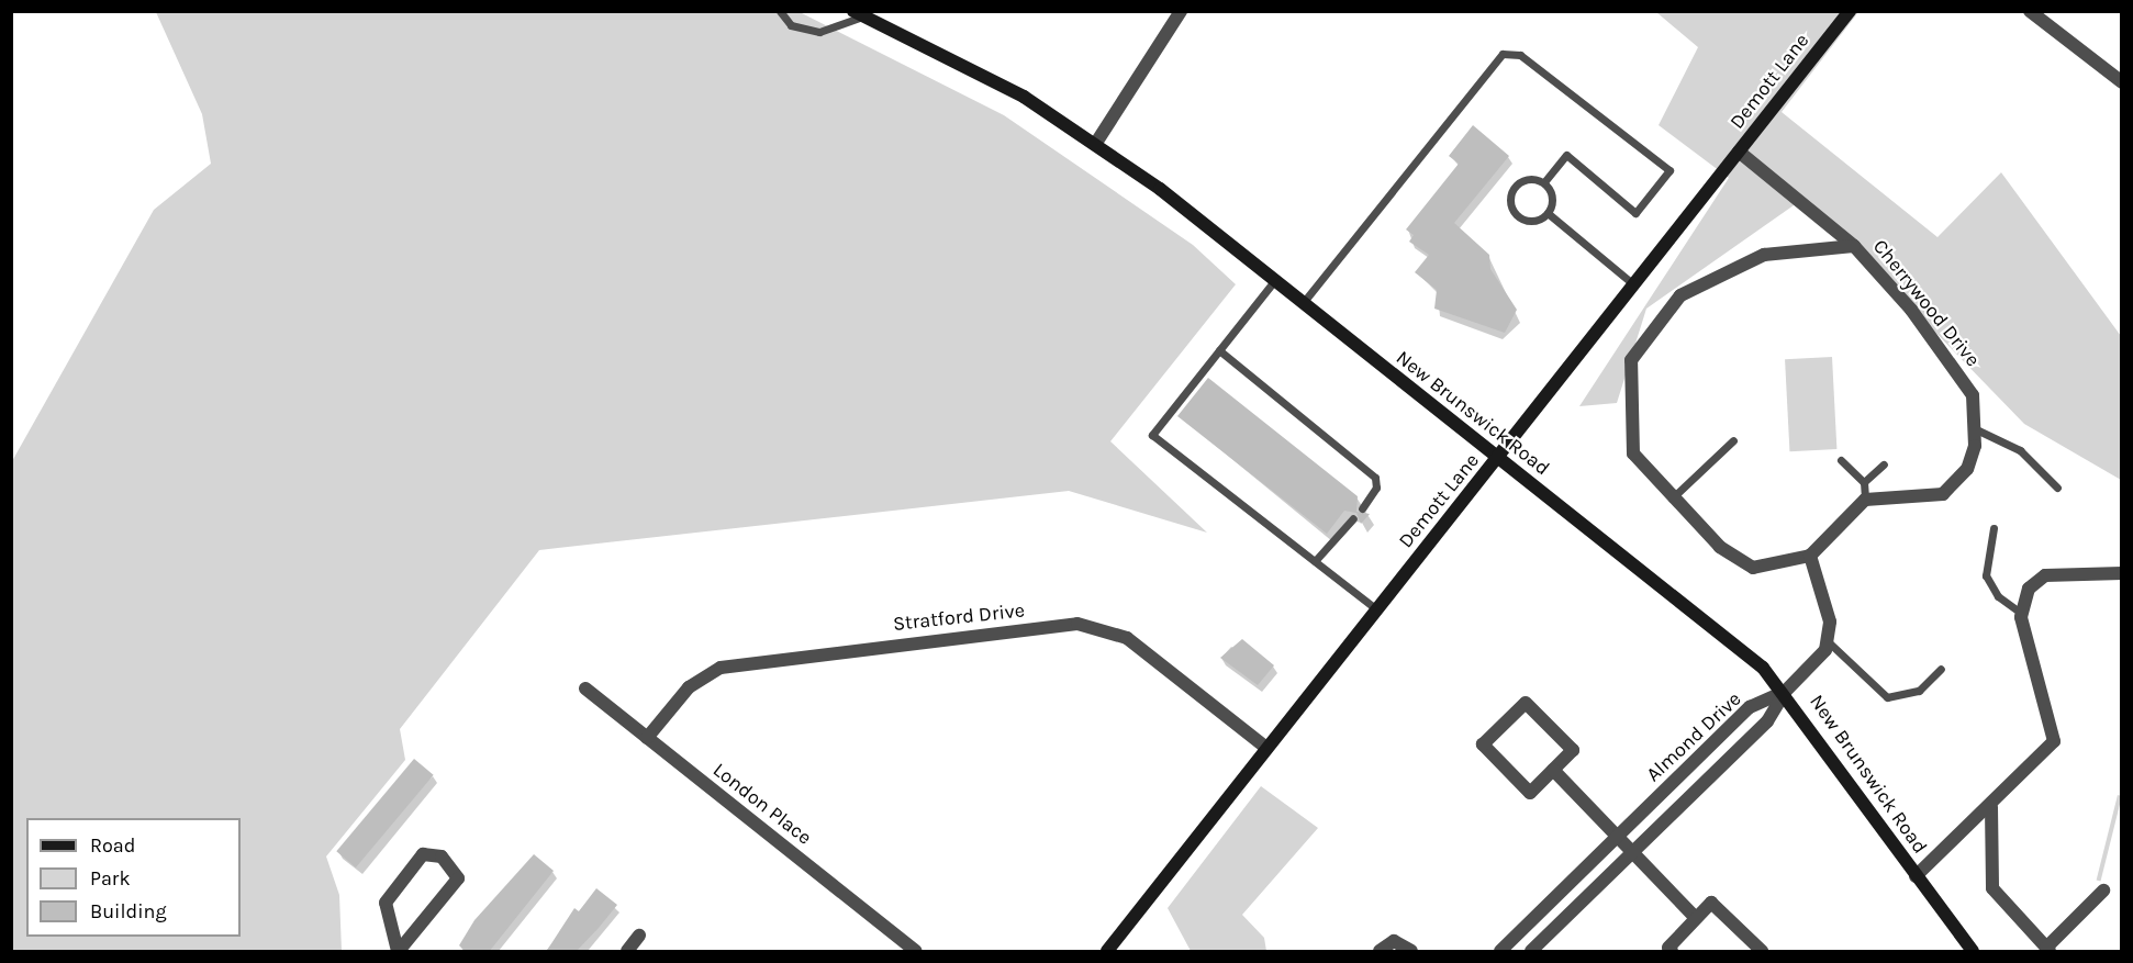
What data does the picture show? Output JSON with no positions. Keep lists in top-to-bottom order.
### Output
{
  "streets": {
    "street": [
      "Demott Lane",
      "Cherrywood Drive",
      "New Brunswick Road",
      "Stratford Drive",
      "Almond Drive",
      "London Place"
    ]
  },
  "crossings": [
    ["Demott Lane", "Cherrywood Drive"],
    ["Demott Lane", "New Brunswick Road"],
    ["Demott Lane", "Stratford Drive"],
    ["New Brunswick Road", "Almond Drive"],
    ["Stratford Drive", "London Place"]
  ],
  "legend": ["Road", "Park", "Building"]
}
